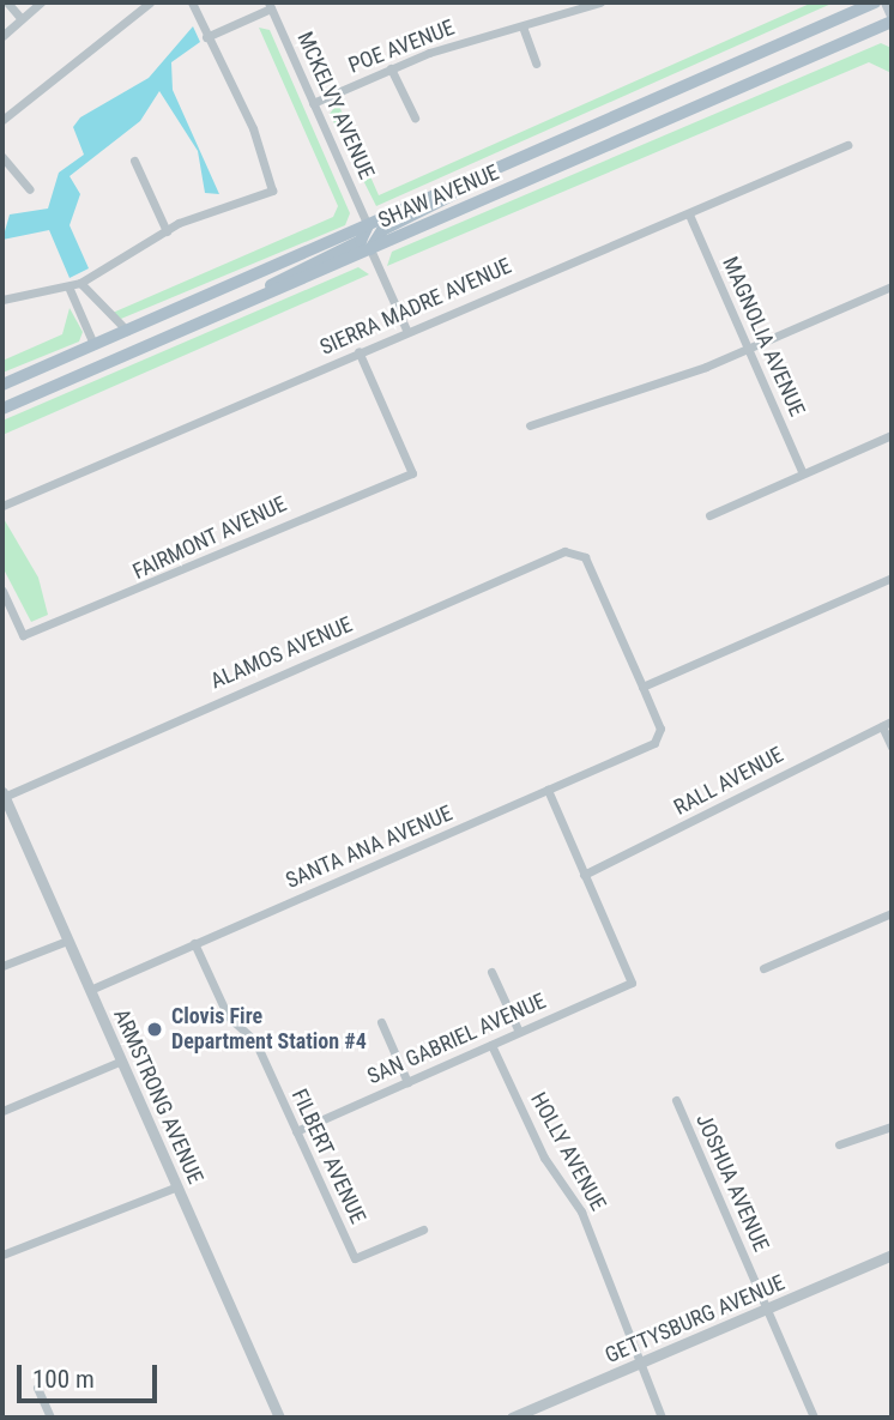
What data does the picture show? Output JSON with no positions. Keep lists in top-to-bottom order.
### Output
{
  "streets": {
    "main road": ["SHAW AVENUE"],
    "street": [
      "POE AVENUE",
      "MCKELVY AVENUE",
      "SIERRA MADRE AVENUE",
      "MAGNOLIA AVENUE",
      "FAIRMONT AVENUE",
      "ALAMOS AVENUE",
      "RALL AVENUE",
      "SANTA ANA AVENUE",
      "SAN GABRIEL AVENUE",
      "ARMSTRONG AVENUE",
      "HOLLY AVENUE",
      "FILBERT AVENUE",
      "JOSHUA AVENUE",
      "GETTYSBURG AVENUE"
    ]
  },
  "crossings": [
    ["POE AVENUE", "MCKELVY AVENUE"],
    ["MCKELVY AVENUE", "SHAW AVENUE"],
    ["SIERRA MADRE AVENUE", "MAGNOLIA AVENUE"],
    ["SIERRA MADRE AVENUE", "FAIRMONT AVENUE"],
    ["ALAMOS AVENUE", "SANTA ANA AVENUE"],
    ["ALAMOS AVENUE", "ARMSTRONG AVENUE"],
    ["RALL AVENUE", "SAN GABRIEL AVENUE"],
    ["SANTA ANA AVENUE", "ARMSTRONG AVENUE"],
    ["SANTA ANA AVENUE", "FILBERT AVENUE"],
    ["SAN GABRIEL AVENUE", "HOLLY AVENUE"],
    ["SAN GABRIEL AVENUE", "FILBERT AVENUE"],
    ["HOLLY AVENUE", "GETTYSBURG AVENUE"],
    ["JOSHUA AVENUE", "GETTYSBURG AVENUE"]
  ],
  "places": ["Clovis Fire Department Station #4"],
  "scale_bar": "100 m"
}
